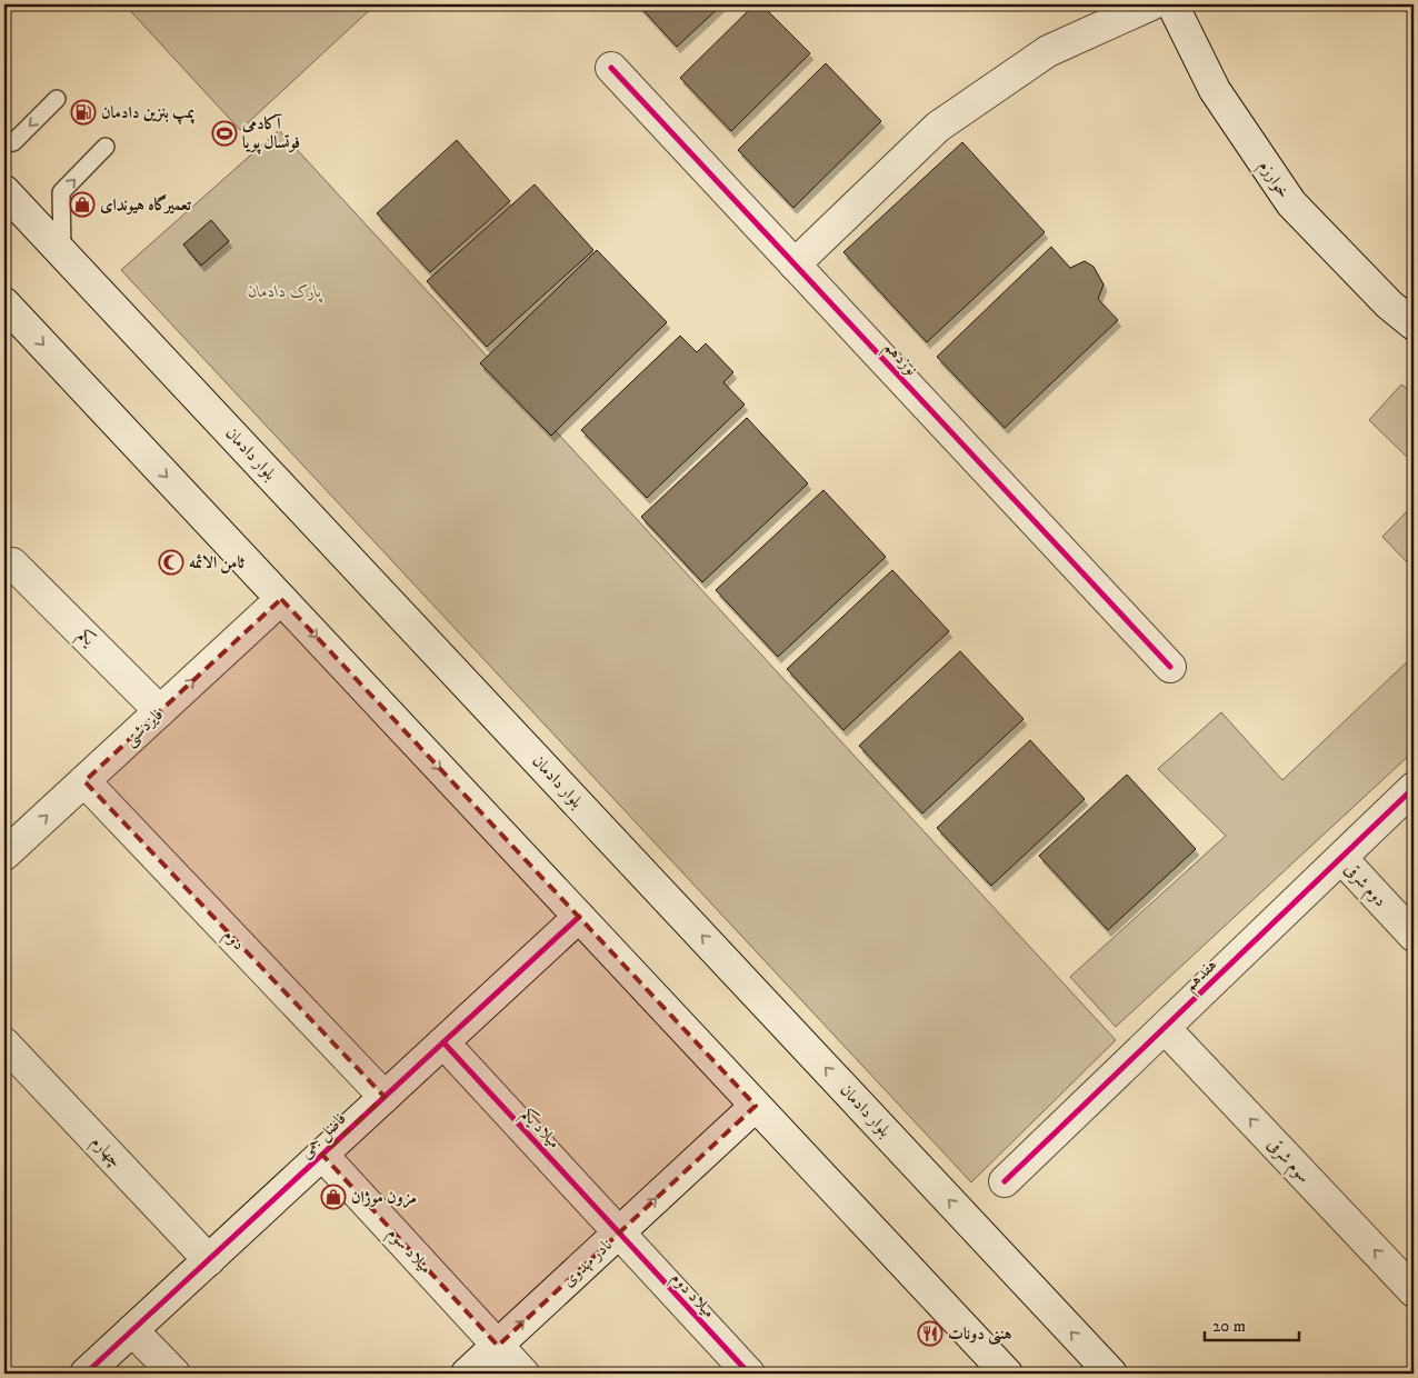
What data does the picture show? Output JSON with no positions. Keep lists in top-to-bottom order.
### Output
{
  "streets": {
    "street": [
      "خوارزم",
      "نوزدهم",
      "بلوار دادمان",
      "یکم",
      "فایزدشتی",
      "دوم شرقی",
      "دوم",
      "هفدهم",
      "میلاد یکم",
      "فاضل جمی",
      "چهارم",
      "سوم شرقی",
      "میلاد سوم",
      "نادر مهدوی",
      "میلاد دوم"
    ]
  },
  "crossings": [
    ["یکم", "فایزدشتی"],
    ["فایزدشتی", "دوم"],
    ["دوم شرقی", "هفدهم"],
    ["دوم", "فاضل جمی"],
    ["هفدهم", "سوم شرقی"],
    ["میلاد یکم", "فاضل جمی"],
    ["میلاد یکم", "نادر مهدوی"],
    ["میلاد یکم", "میلاد دوم"],
    ["فاضل جمی", "چهارم"],
    ["فاضل جمی", "میلاد سوم"],
    ["میلاد سوم", "نادر مهدوی"],
    ["نادر مهدوی", "میلاد دوم"]
  ],
  "one_way": ["فایزدشتی", "سوم شرقی", "نادر مهدوی"],
  "parks": ["پارک دادمان"],
  "places": {
    "fuel station": ["پمپ بنزین دادمان"],
    "sports": ["آکادمی فوتسال پویا"],
    "shop": ["تعمیرگاه هیوندای", "مزون موژان"],
    "mosque": ["ثامن الائمه"],
    "restaurant": ["هننی دونات"]
  },
  "scale_bar": "20 m"
}
